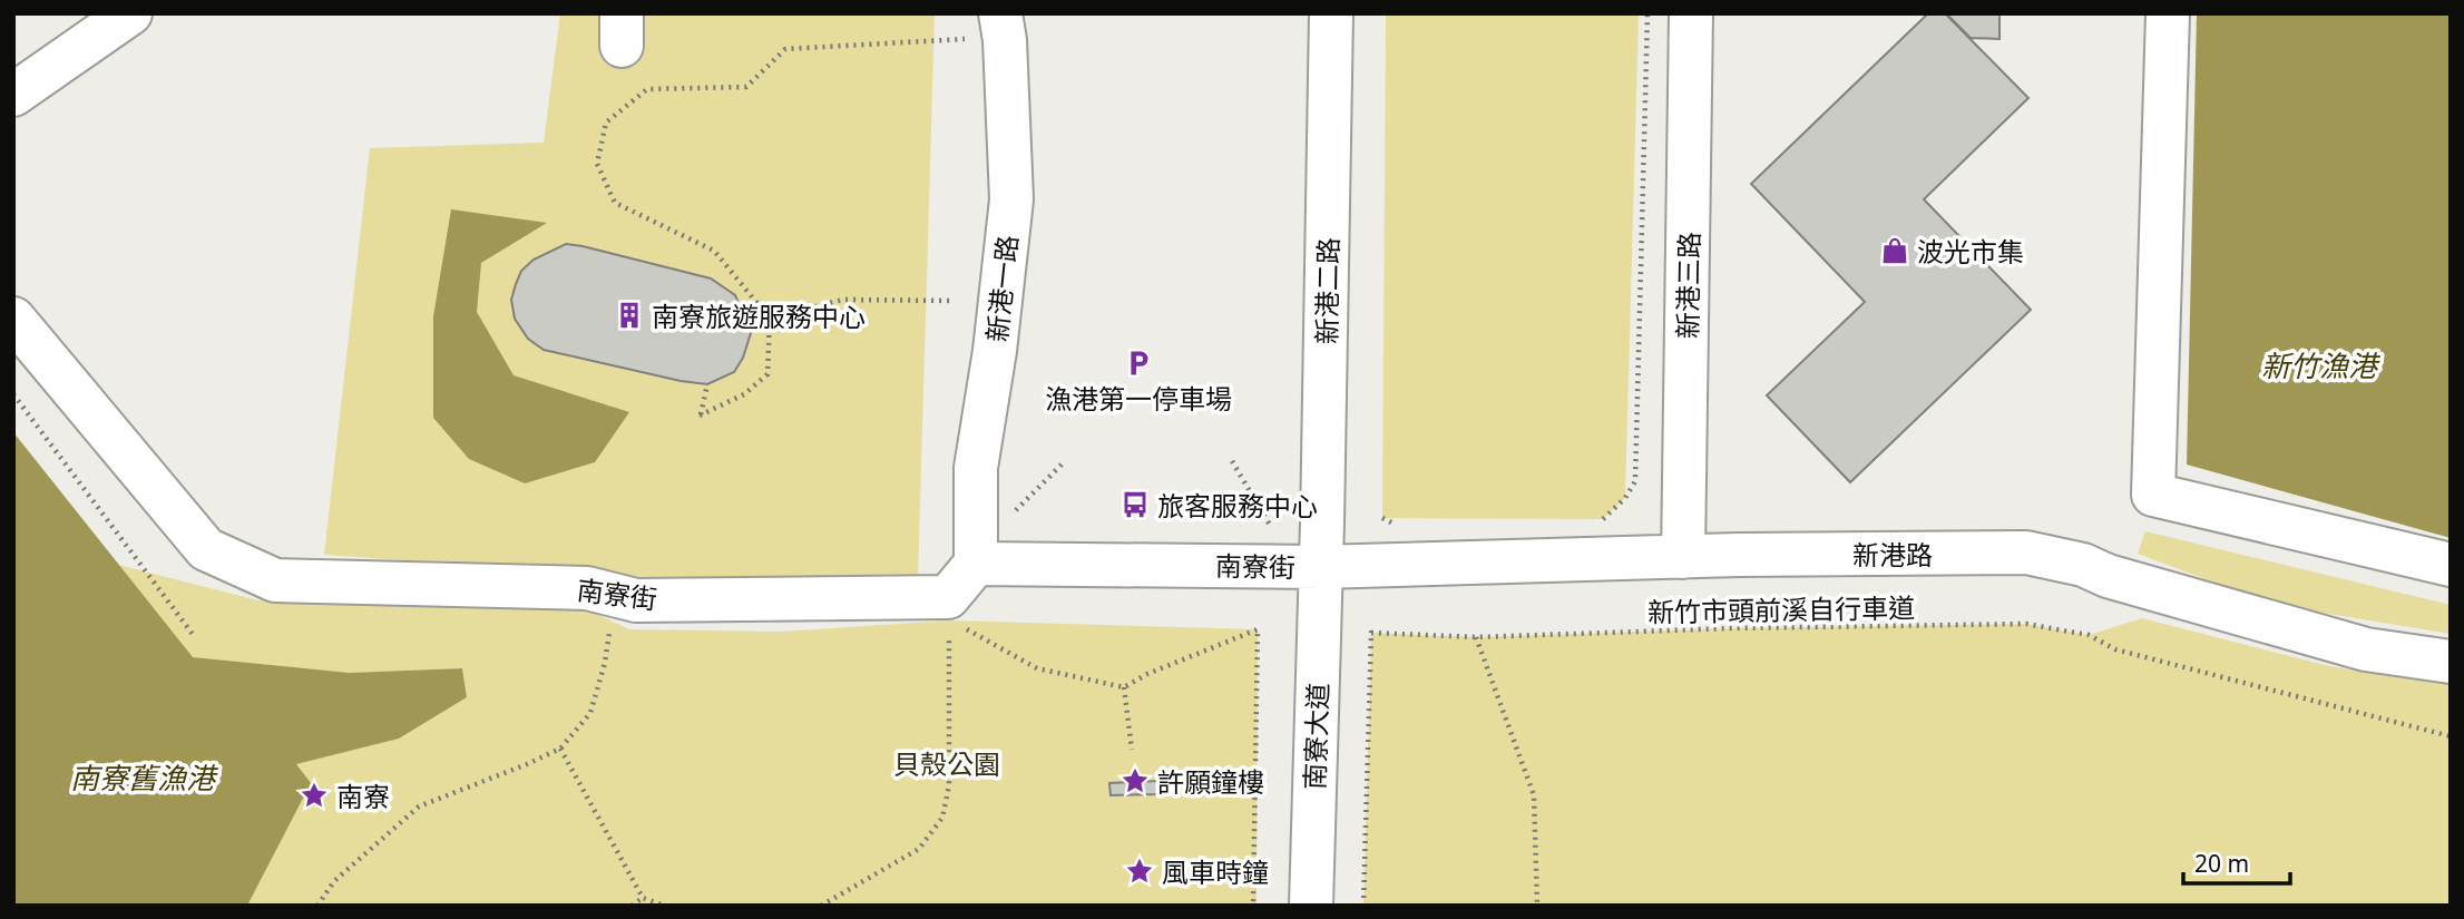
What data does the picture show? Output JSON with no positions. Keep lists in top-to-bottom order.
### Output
{
  "streets": {
    "street": [
      "新港三路",
      "新港一路",
      "新港二路",
      "新港路",
      "南寮街",
      "南寮大道"
    ],
    "path": ["新竹市頭前溪自行車道"]
  },
  "crossings": [
    ["新港三路", "新港路"],
    ["新港一路", "南寮街"],
    ["新港二路", "新港路"],
    ["新港二路", "南寮街"],
    ["新港二路", "南寮大道"],
    ["新港路", "南寮街"],
    ["新港路", "南寮大道"],
    ["南寮街", "南寮大道"]
  ],
  "water": ["新竹漁港", "南寮舊漁港"],
  "parks": ["貝殼公園"],
  "places": {
    "shop": ["波光市集"],
    "building": ["南寮旅遊服務中心"],
    "parking": ["漁港第一停車場"],
    "bus stop": ["旅客服務中心"],
    "place": ["許願鐘樓", "南寮", "風車時鐘"]
  },
  "scale_bar": "20 m"
}
